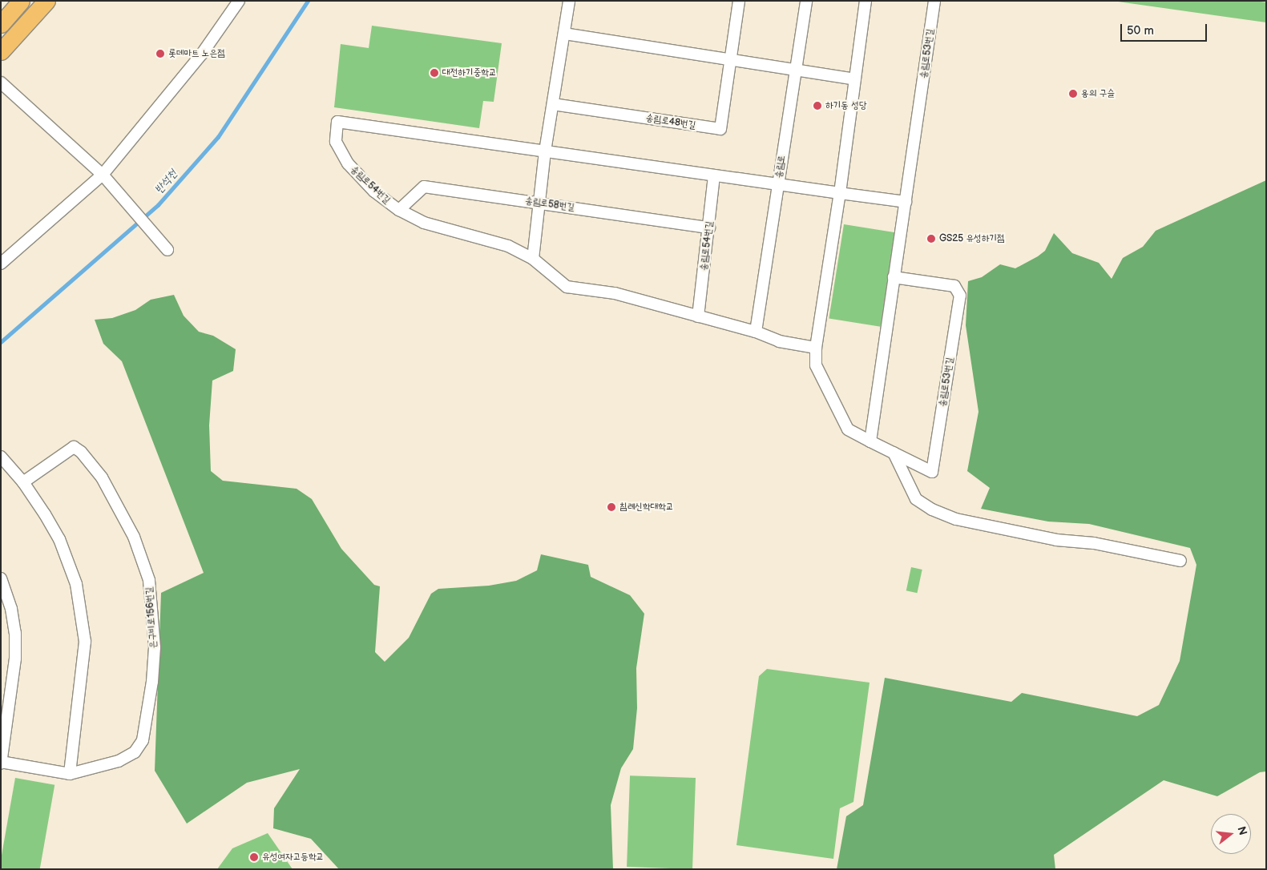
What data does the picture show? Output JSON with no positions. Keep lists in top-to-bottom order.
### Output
{
  "streets": {
    "street": [
      "송림로53번길",
      "송림로48번길",
      "송림로",
      "송림로54번길",
      "송림로58번길",
      "은구비로156번길"
    ]
  },
  "crossings": [
    ["송림로", "송림로54번길"],
    ["송림로54번길", "송림로58번길"]
  ],
  "water": ["반석천"],
  "places": [
    "롯데마트 노은점",
    "대전하기중학교",
    "용의 구슬",
    "하기동 성당",
    "GS25 유성하기점",
    "침례신학대학교",
    "유성여자고등학교"
  ],
  "scale_bar": "50 m",
  "north": "right"
}
